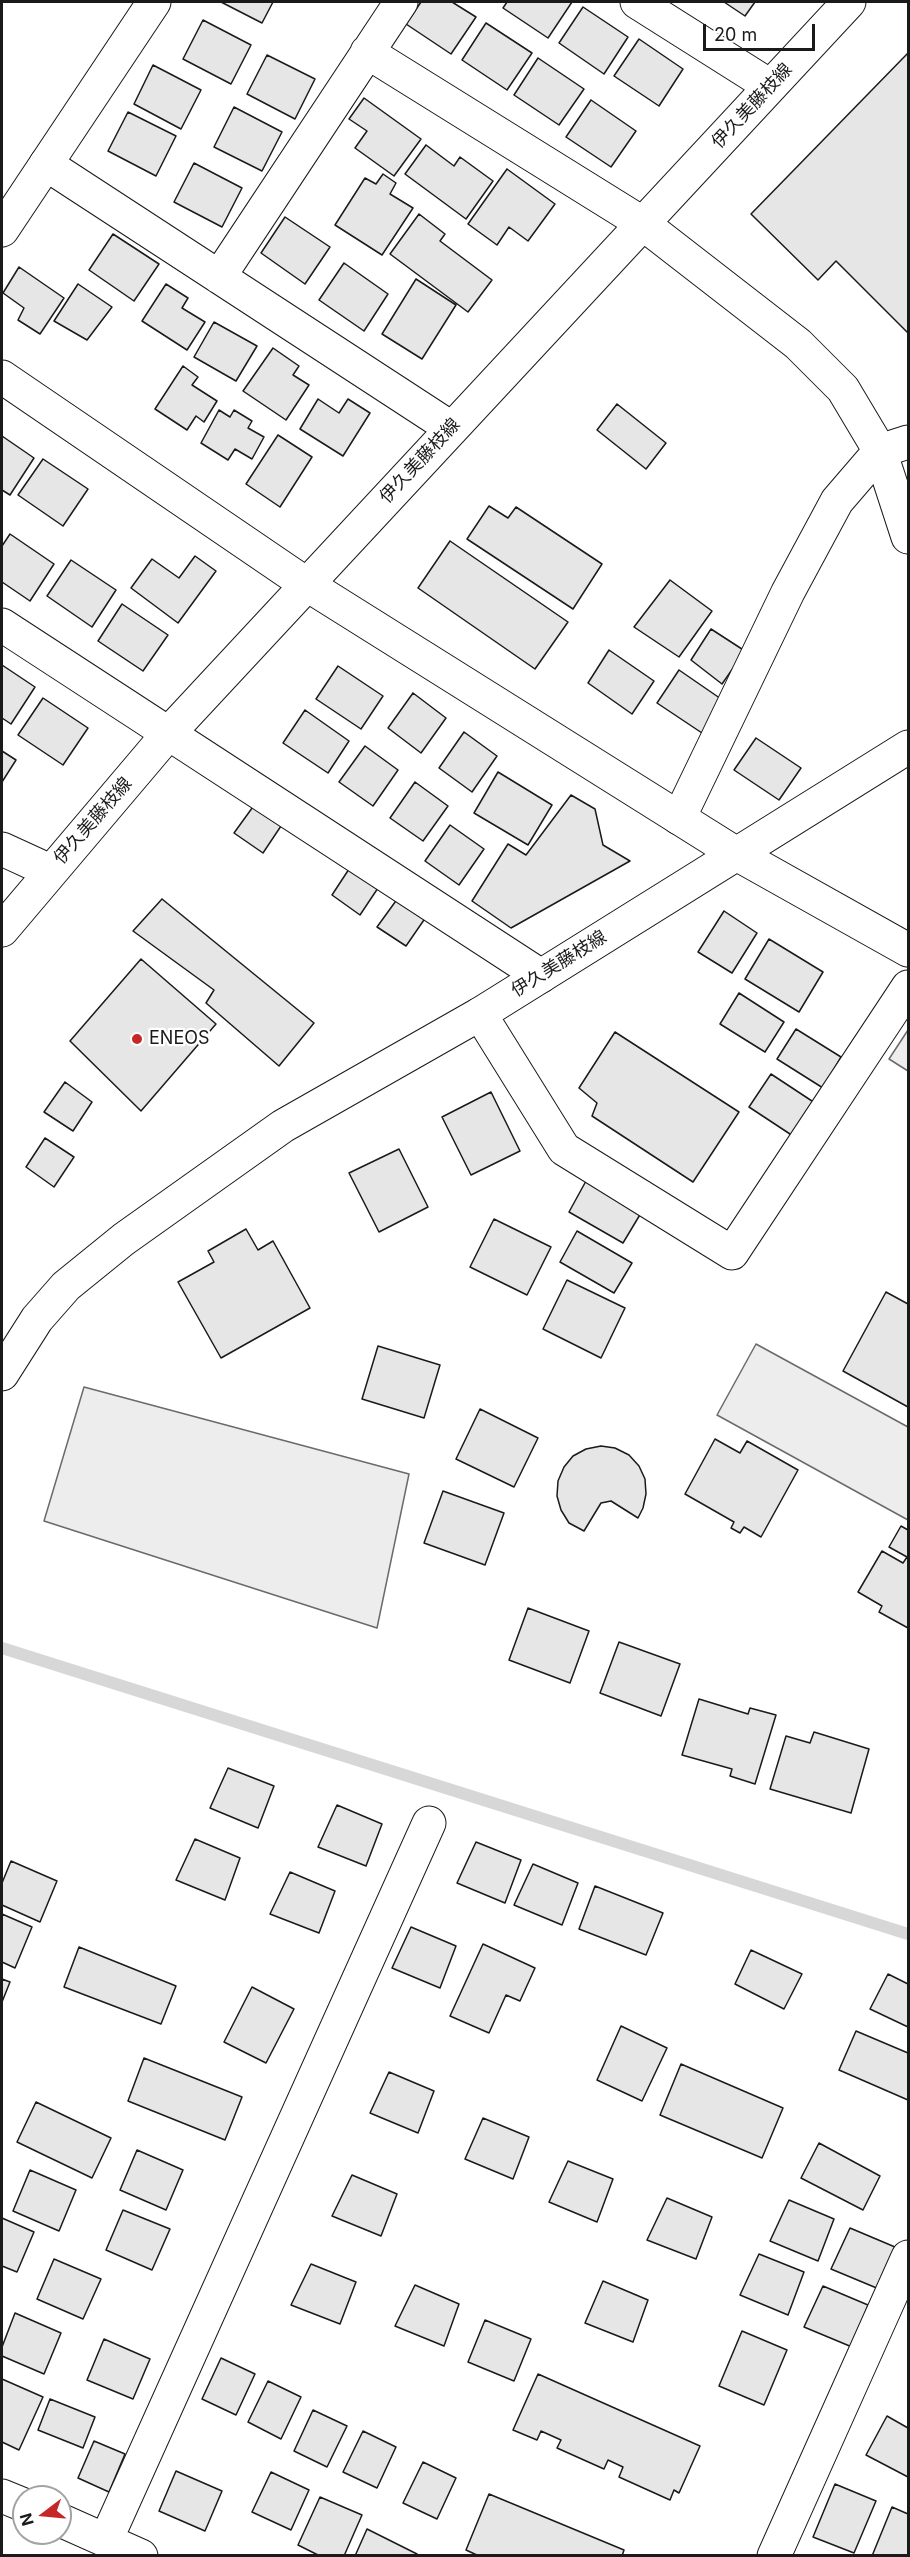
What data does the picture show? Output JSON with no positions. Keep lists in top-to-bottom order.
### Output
{
  "streets": {
    "street": ["伊久美藤枝線"]
  },
  "places": ["ENEOS"],
  "scale_bar": "20 m",
  "north": "left"
}
